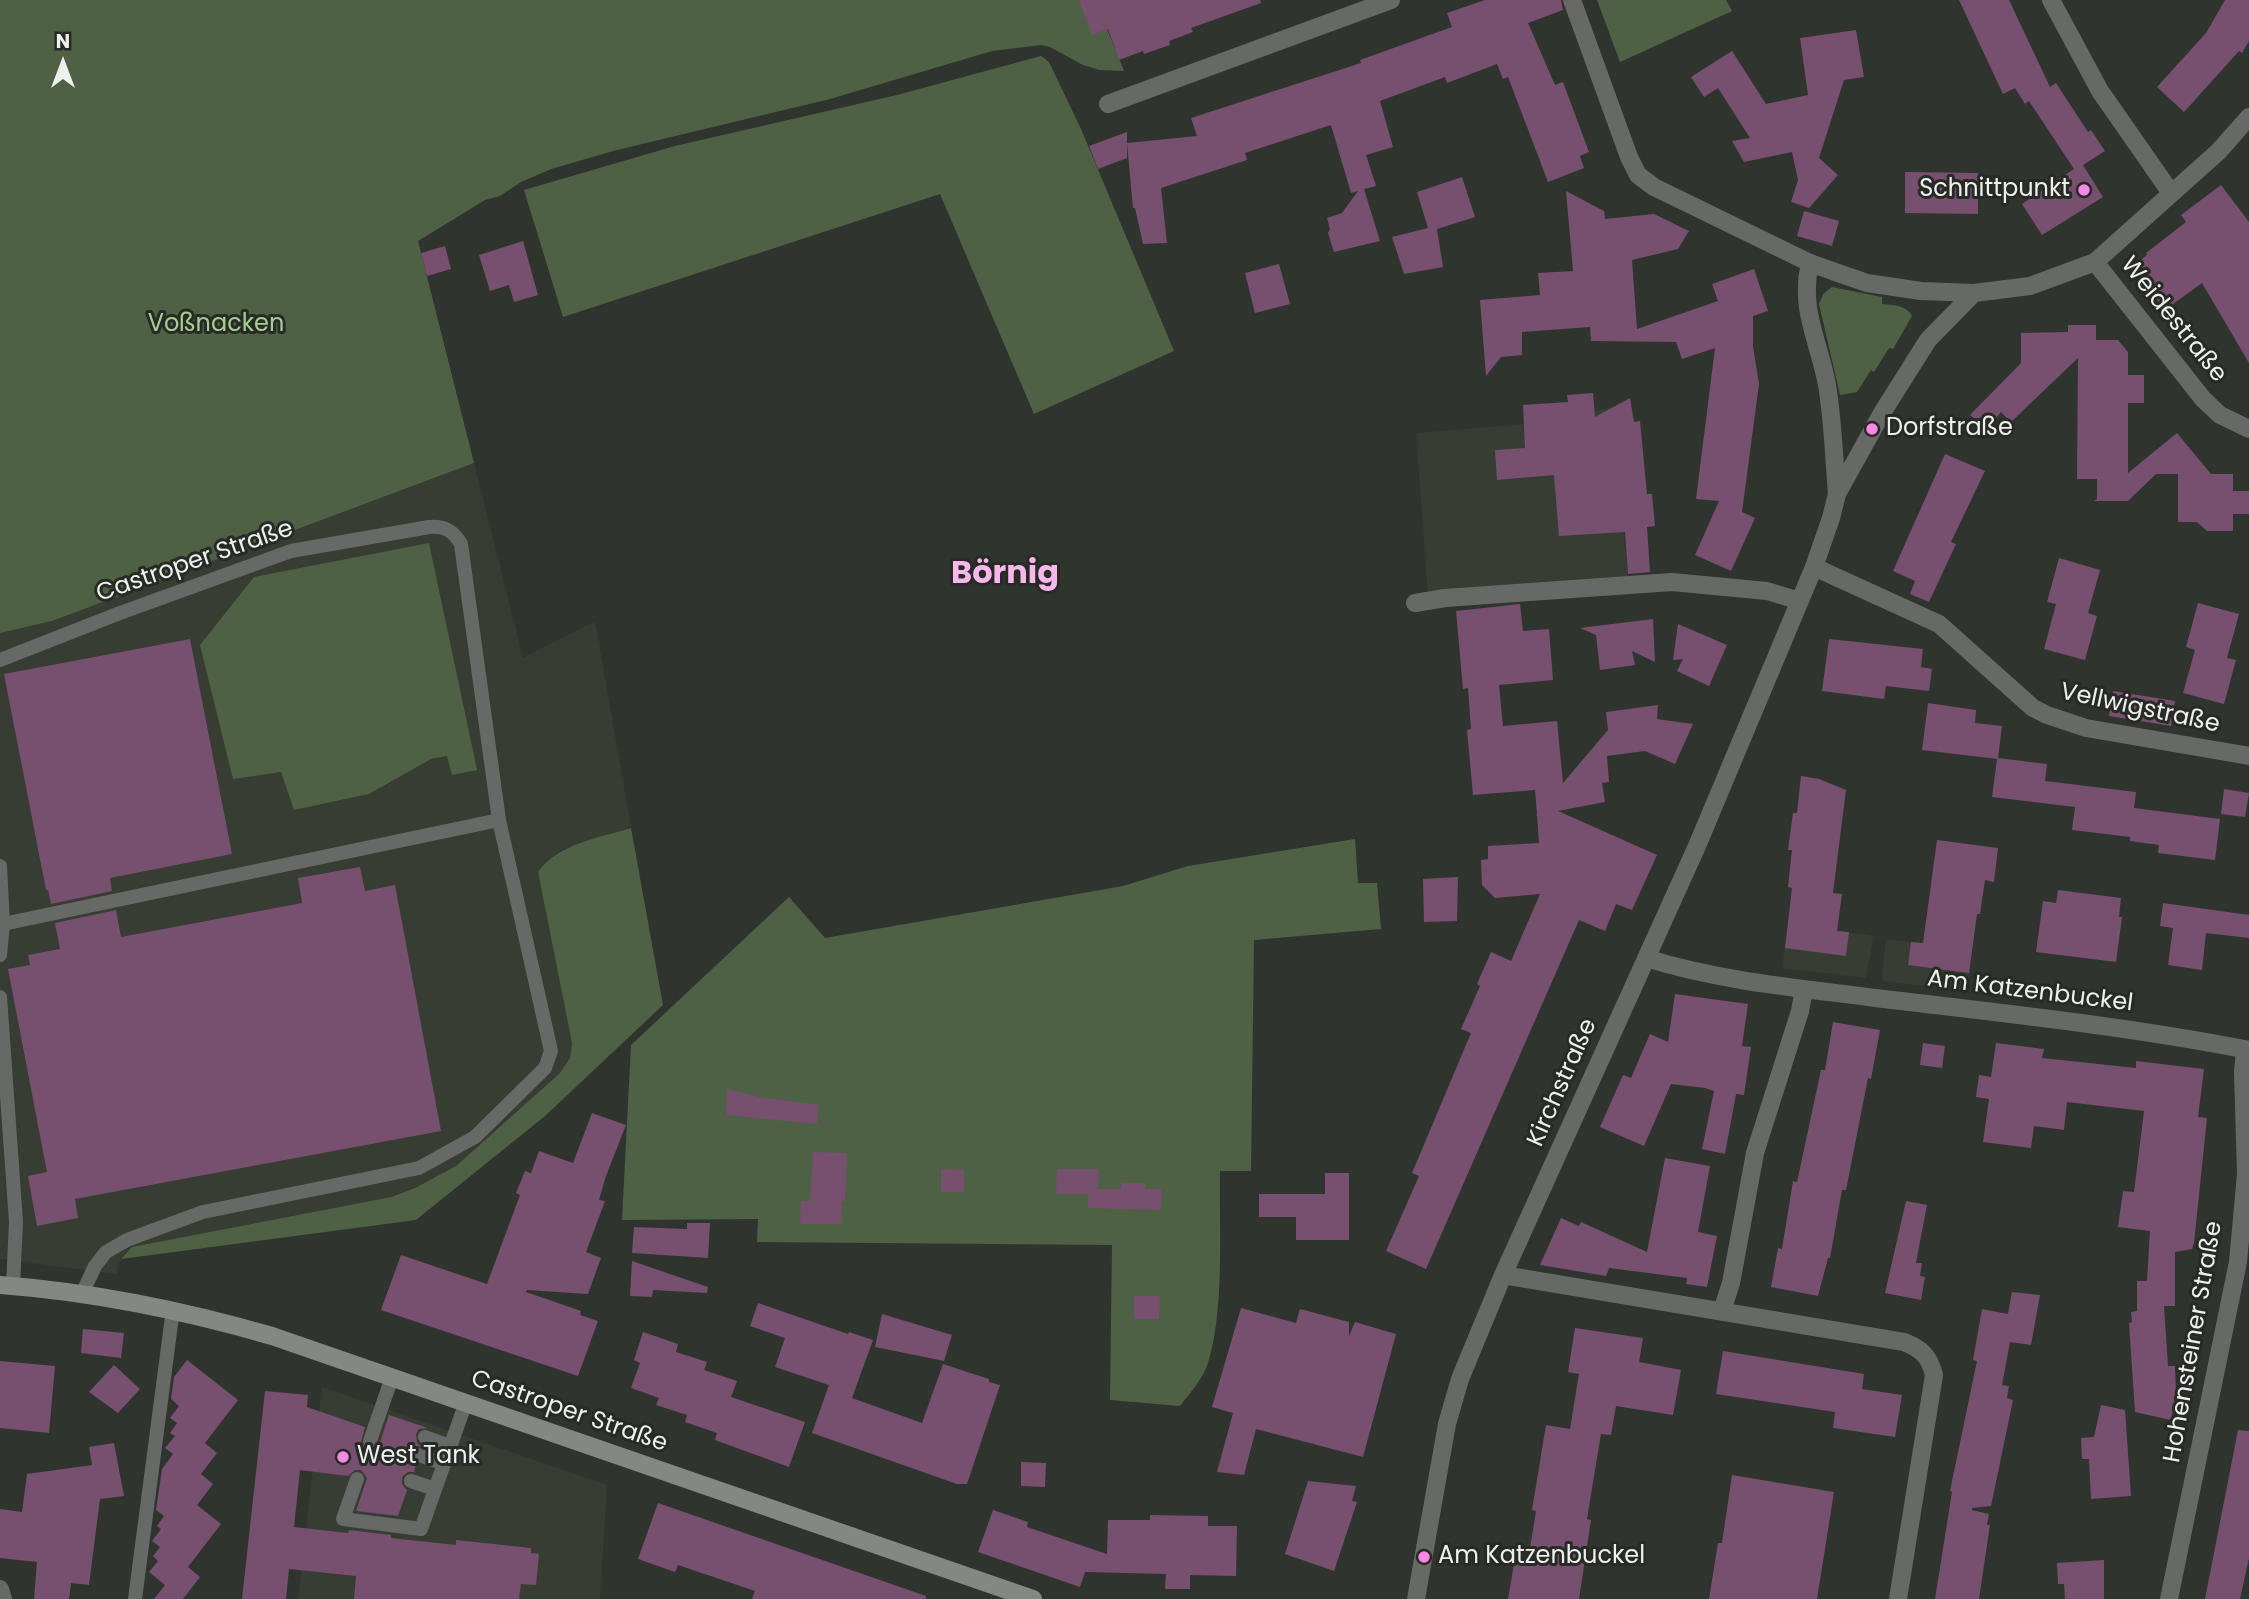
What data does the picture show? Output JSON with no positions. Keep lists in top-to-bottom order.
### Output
{
  "streets": {
    "main road": ["Castroper Straße"],
    "street": [
      "Weidestraße",
      "Vellwigstraße",
      "Am Katzenbuckel",
      "Kirchstraße",
      "Hohensteiner Straße"
    ]
  },
  "crossings": [
    ["Vellwigstraße", "Kirchstraße"],
    ["Am Katzenbuckel", "Kirchstraße"],
    ["Am Katzenbuckel", "Hohensteiner Straße"]
  ],
  "districts": ["Börnig"],
  "parks": ["Voßnacken"],
  "places": [
    "Schnittpunkt",
    "Dorfstraße",
    "West Tank",
    "Am Katzenbuckel"
  ],
  "north": "top"
}
